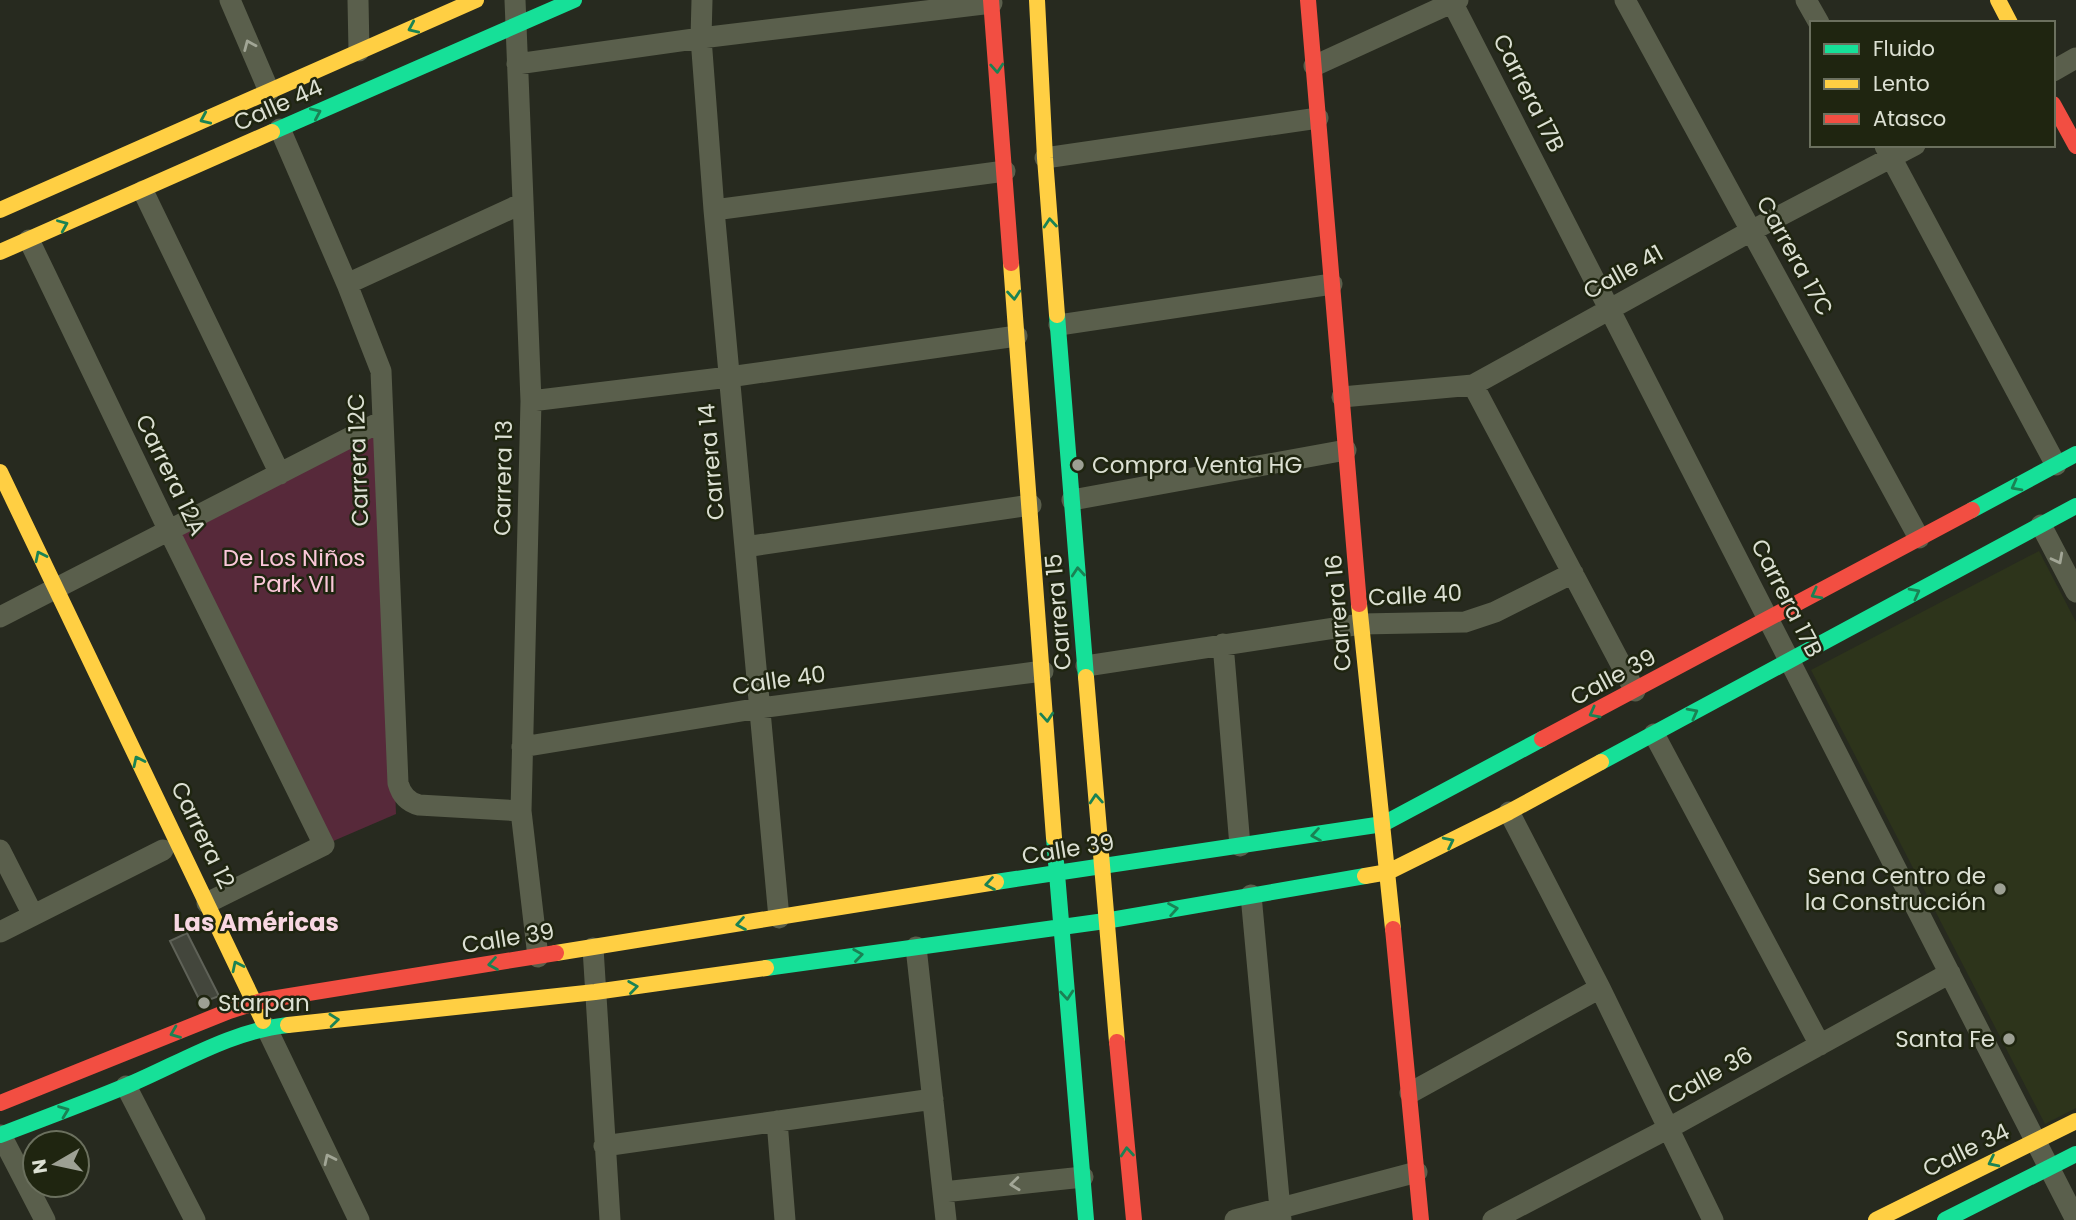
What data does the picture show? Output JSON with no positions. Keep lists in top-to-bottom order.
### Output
{
  "streets": {
    "street": [
      "Carrera 17B",
      "Calle 44",
      "Carrera 17C",
      "Calle 41",
      "Carrera 12C",
      "Carrera 14",
      "Carrera 12A",
      "Carrera 13",
      "Calle 40",
      "Carrera 15",
      "Carrera 16",
      "Calle 39",
      "Carrera 12",
      "Calle 36",
      "Calle 34"
    ]
  },
  "crossings": [
    ["Carrera 17B", "Calle 41"],
    ["Carrera 17B", "Calle 39"],
    ["Carrera 17B", "Calle 36"],
    ["Carrera 17B", "Calle 34"],
    ["Calle 44", "Carrera 12C"],
    ["Calle 44", "Carrera 12A"],
    ["Calle 44", "Carrera 13"],
    ["Carrera 17C", "Calle 41"],
    ["Carrera 17C", "Calle 39"],
    ["Calle 41", "Carrera 16"],
    ["Carrera 12C", "Carrera 13"],
    ["Carrera 14", "Calle 40"],
    ["Carrera 14", "Calle 39"],
    ["Carrera 12A", "Carrera 12"],
    ["Carrera 13", "Calle 40"],
    ["Carrera 13", "Calle 39"],
    ["Calle 40", "Carrera 15"],
    ["Calle 40", "Carrera 16"],
    ["Carrera 15", "Calle 39"],
    ["Carrera 16", "Calle 39"],
    ["Calle 39", "Carrera 12"]
  ],
  "districts": ["Las Américas"],
  "parks": ["De Los Niños Park VII"],
  "places": [
    "Compra Venta HG",
    "Sena Centro de la Construcción",
    "Starpan",
    "Santa Fe"
  ],
  "legend": ["Fluido", "Lento", "Atasco"],
  "north": "left"
}
